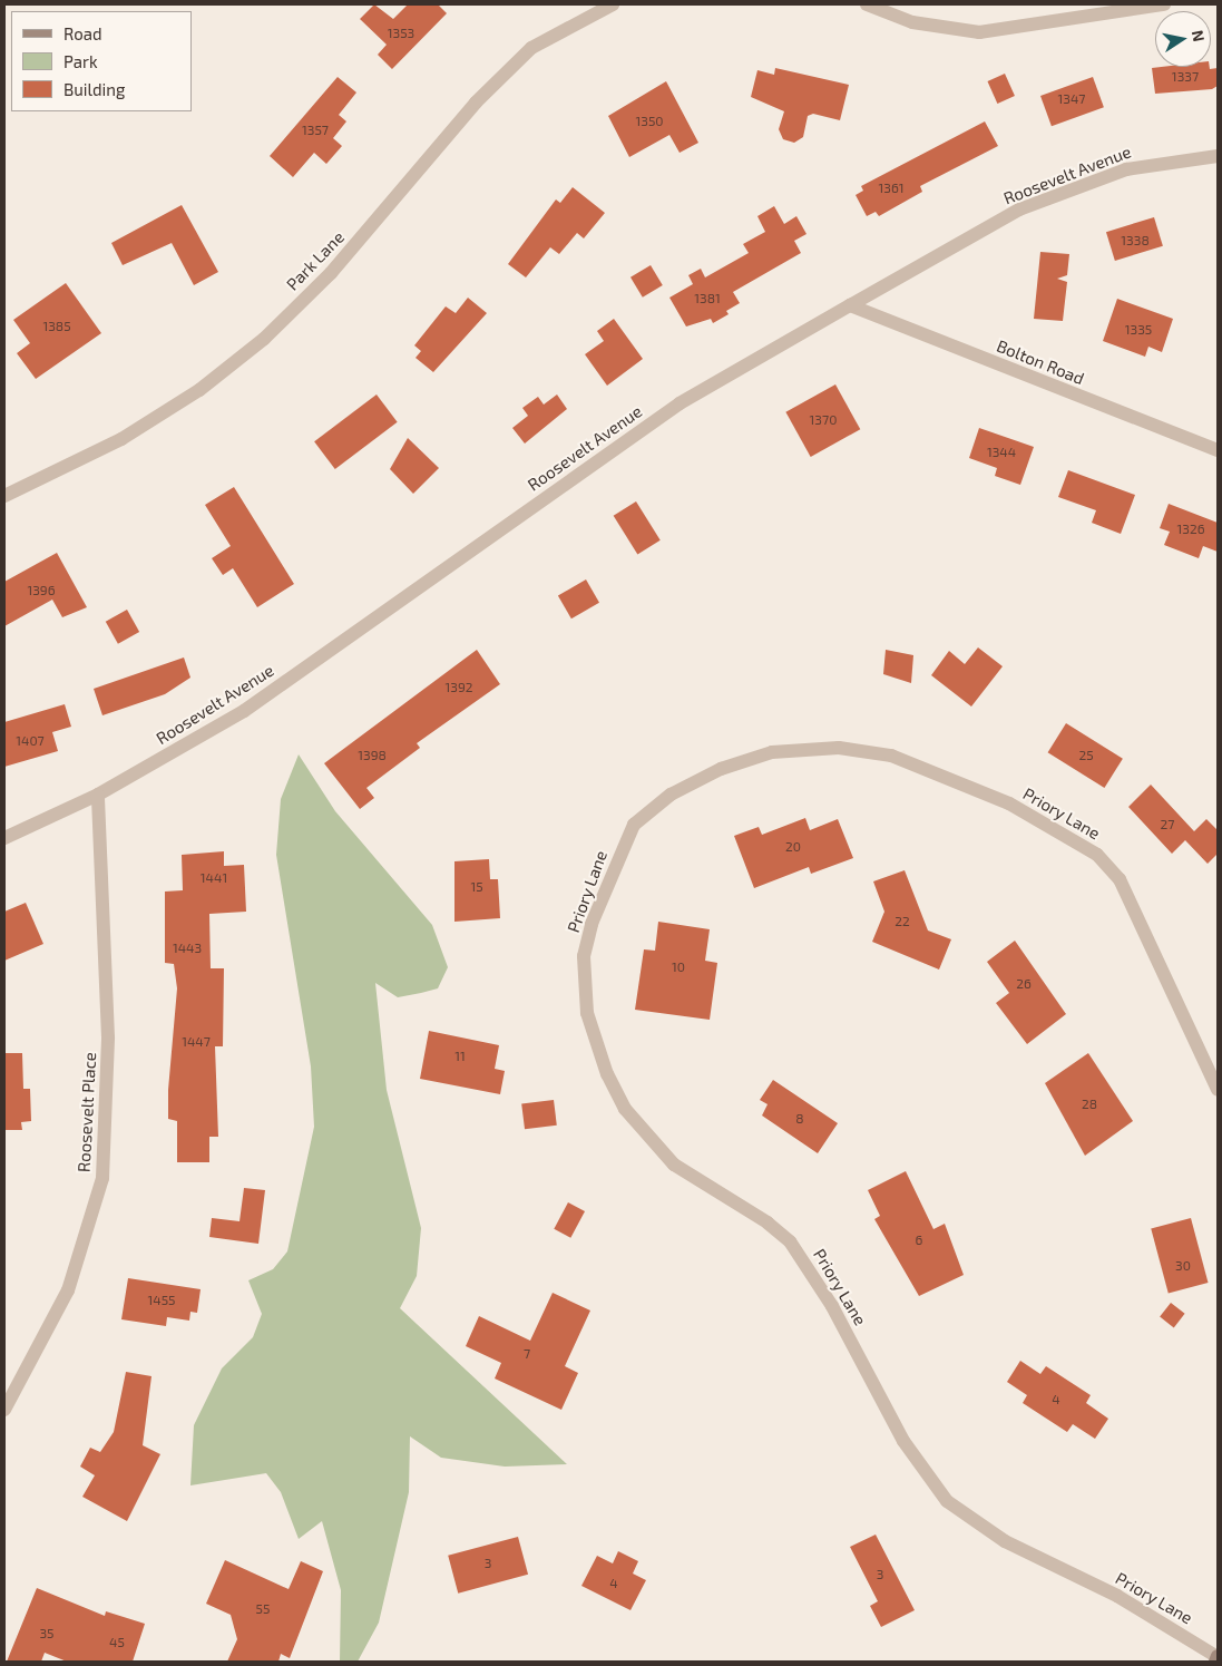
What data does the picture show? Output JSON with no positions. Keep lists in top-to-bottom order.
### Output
{
  "streets": {
    "street": [
      "Roosevelt Avenue",
      "Park Lane",
      "Bolton Road",
      "Priory Lane",
      "Roosevelt Place"
    ]
  },
  "crossings": [
    ["Roosevelt Avenue", "Bolton Road"],
    ["Roosevelt Avenue", "Roosevelt Place"]
  ],
  "house_numbers": [
    "1353",
    "1337",
    "1347",
    "1350",
    "1357",
    "1361",
    "1338",
    "1381",
    "1385",
    "1335",
    "1370",
    "1344",
    "1326",
    "1396",
    "1392",
    "1407",
    "1398",
    "25",
    "27",
    "20",
    "1441",
    "15",
    "22",
    "1443",
    "10",
    "26",
    "1447",
    "11",
    "28",
    "8",
    "6",
    "30",
    "1455",
    "7",
    "4",
    "3",
    "3",
    "4",
    "55",
    "35",
    "45"
  ],
  "legend": ["Road", "Park", "Building"],
  "north": "right"
}
